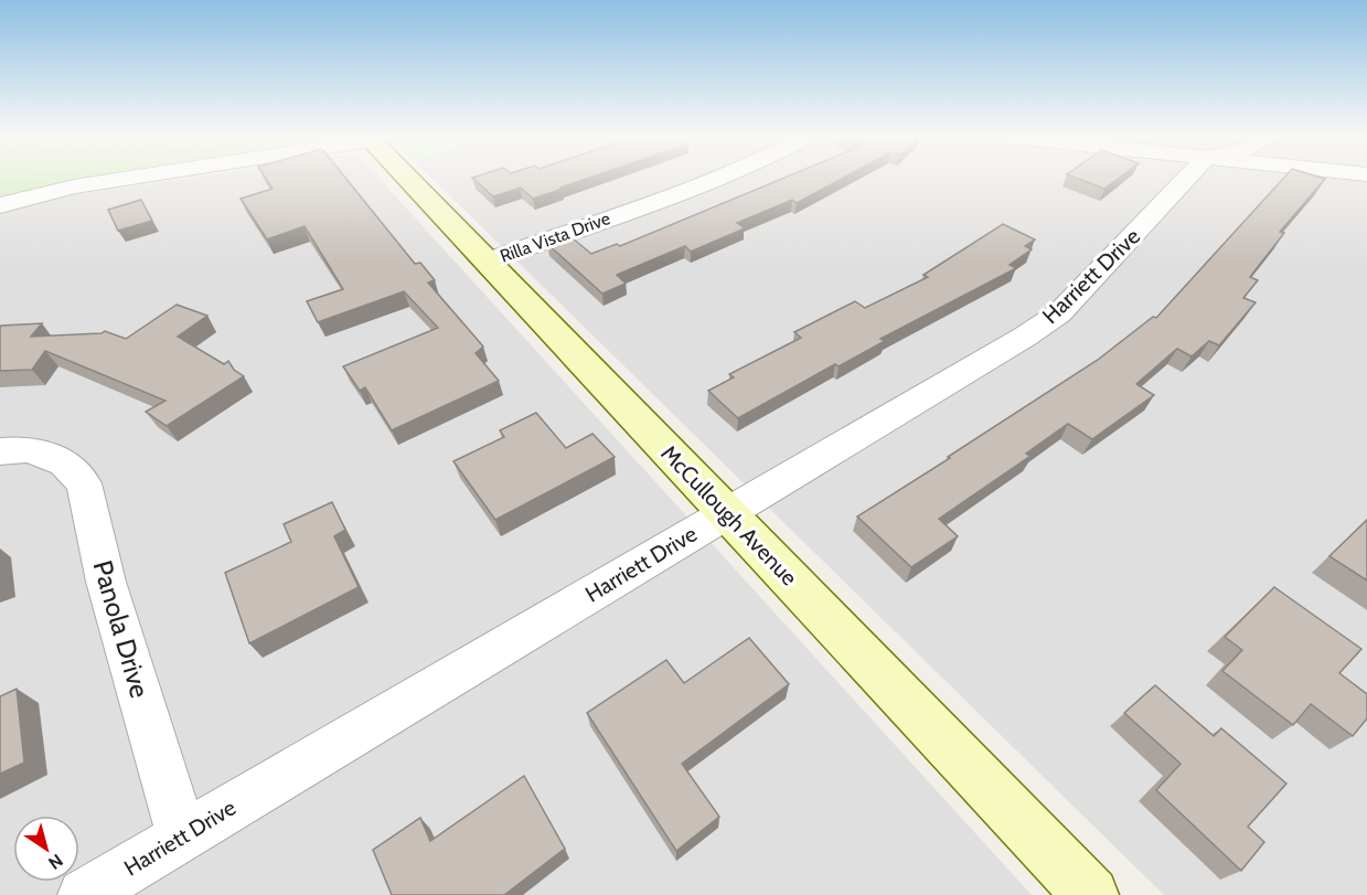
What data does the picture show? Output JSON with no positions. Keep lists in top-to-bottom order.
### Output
{
  "streets": {
    "main road": ["McCullough Avenue"],
    "street": ["Rilla Vista Drive", "Harriett Drive", "Panola Drive"]
  },
  "crossings": [
    ["Rilla Vista Drive", "McCullough Avenue"],
    ["Harriett Drive", "McCullough Avenue"],
    ["Harriett Drive", "Panola Drive"]
  ],
  "north": "bottom right"
}
